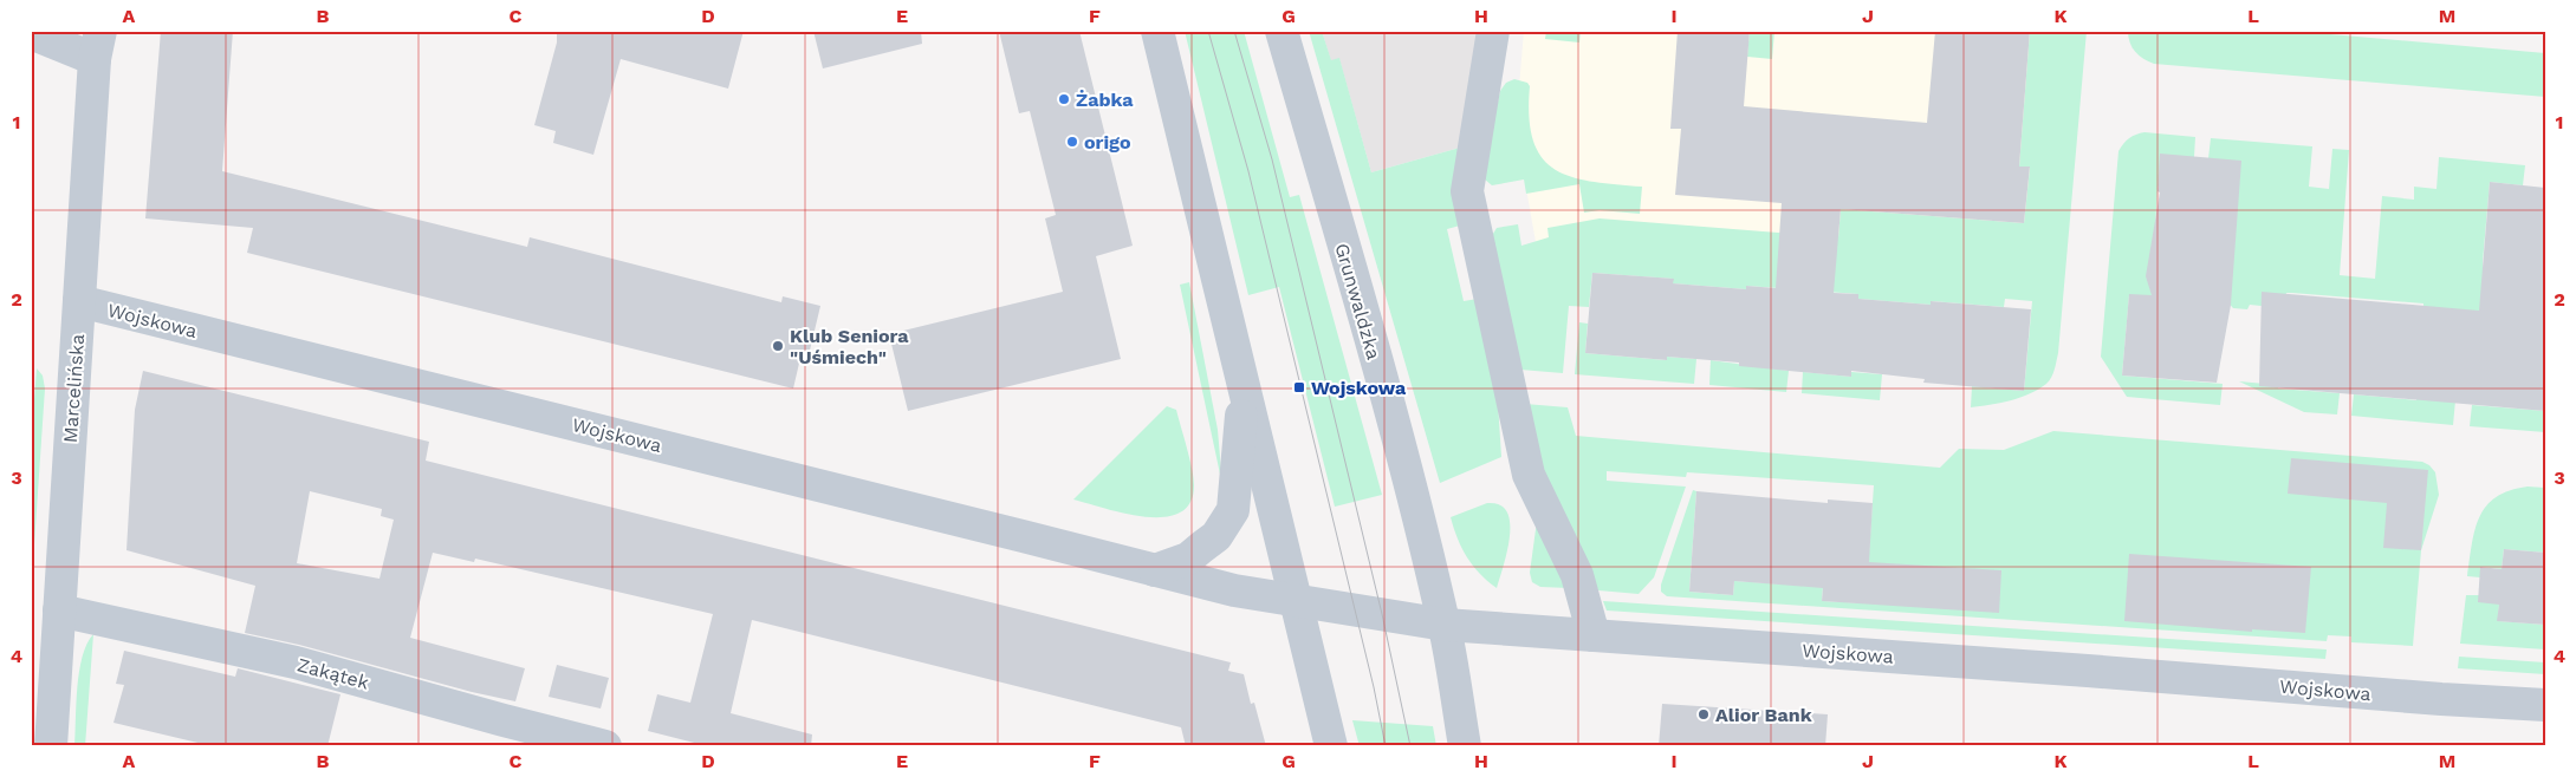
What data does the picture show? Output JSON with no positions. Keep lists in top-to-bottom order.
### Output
{
  "streets": {
    "street": [
      "Grunwaldzka",
      "Wojskowa",
      "Marcelińska",
      "Zakątek"
    ]
  },
  "crossings": [
    ["Grunwaldzka", "Wojskowa"],
    ["Wojskowa", "Marcelińska"],
    ["Marcelińska", "Zakątek"]
  ],
  "places": {
    "other": [
      "Żabka",
      "origo",
      "Klub Seniora \"Uśmiech\"",
      "Alior Bank"
    ],
    "transit": ["Wojskowa"]
  },
  "grid": {
    "columns": [
      "A",
      "B",
      "C",
      "D",
      "E",
      "F",
      "G",
      "H",
      "I",
      "J",
      "K",
      "L",
      "M"
    ],
    "rows": [
      "1",
      "2",
      "3",
      "4"
    ]
  }
}
